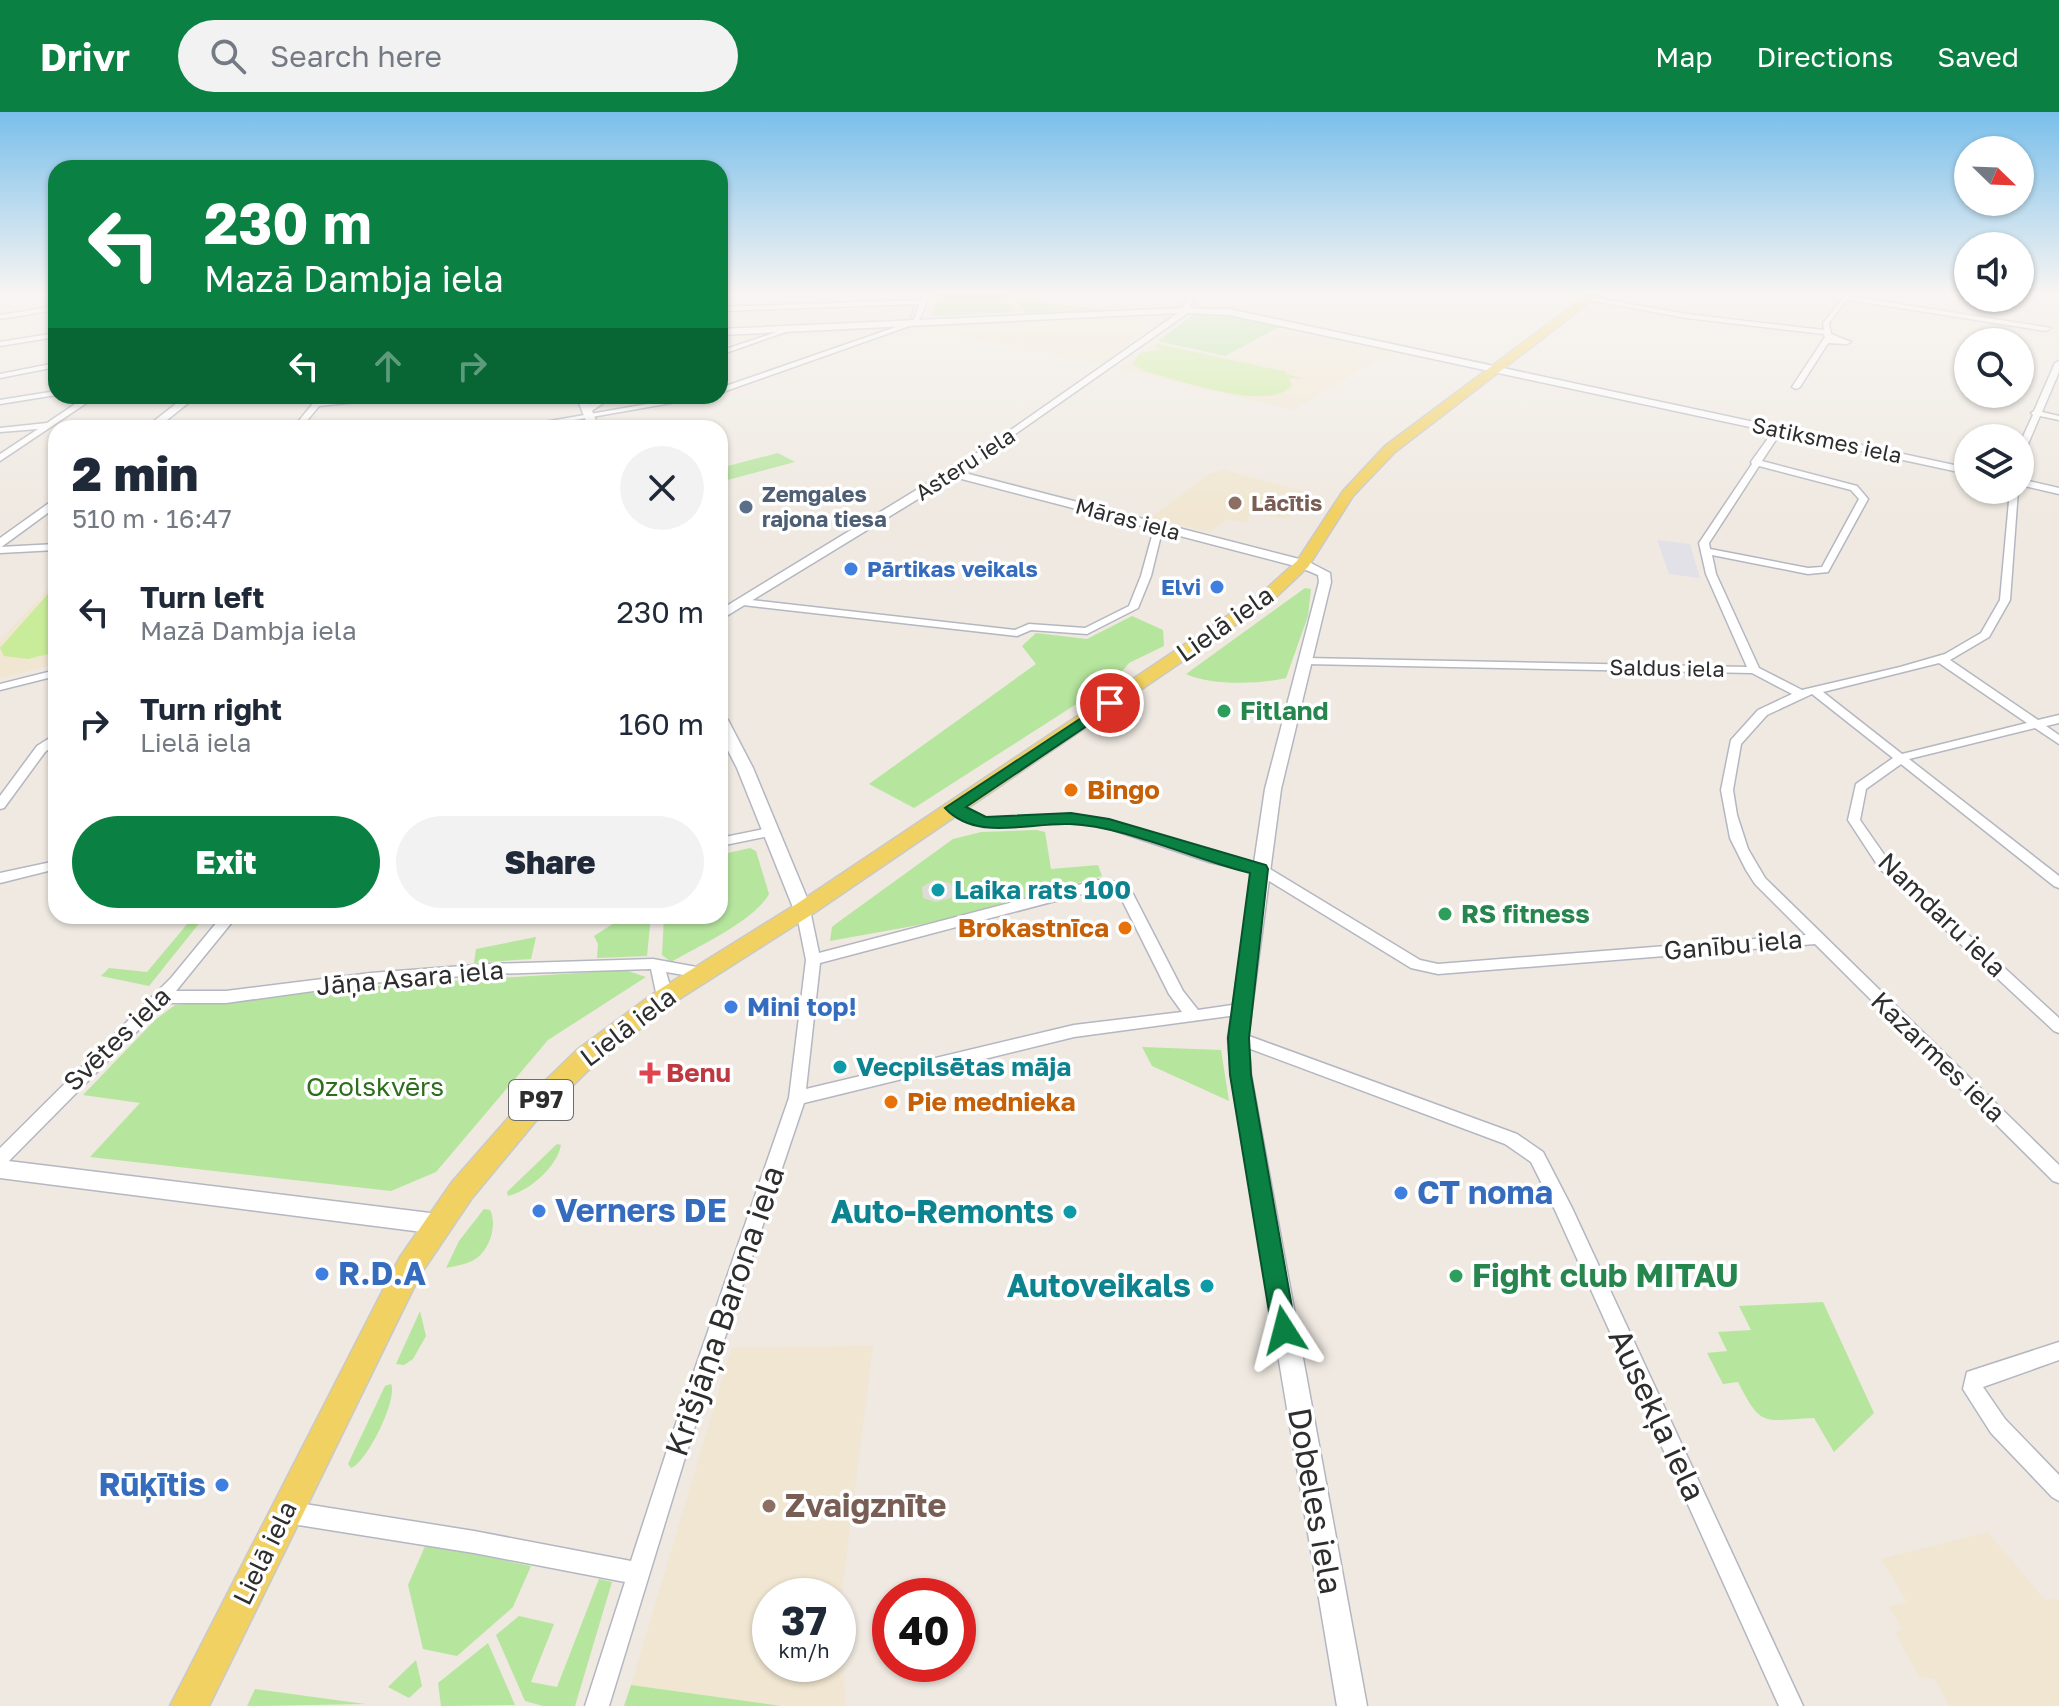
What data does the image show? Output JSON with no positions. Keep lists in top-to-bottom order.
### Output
{
  "streets": {
    "main road": ["Lielā iela", "P97"],
    "street": [
      "Satiksmes iela",
      "Asteru iela",
      "Māras iela",
      "Saldus iela",
      "Namdaru iela",
      "Ganību iela",
      "Jāņa Asara iela",
      "Svētes iela",
      "Kazarmes iela",
      "Krišjāņa Barona iela",
      "Ausekļa iela",
      "Dobeles iela"
    ]
  },
  "crossings": [
    ["Satiksmes iela", "P97"],
    ["Asteru iela", "Māras iela"],
    ["Māras iela", "Lielā iela"],
    ["Māras iela", "P97"],
    ["Māras iela", "Dobeles iela"],
    ["Lielā iela", "Ganību iela"],
    ["Lielā iela", "Jāņa Asara iela"],
    ["Lielā iela", "P97"],
    ["Lielā iela", "Krišjāņa Barona iela"],
    ["Lielā iela", "Dobeles iela"],
    ["Saldus iela", "Dobeles iela"],
    ["Ganību iela", "Kazarmes iela"],
    ["Ganību iela", "Dobeles iela"],
    ["Jāņa Asara iela", "Svētes iela"],
    ["P97", "Dobeles iela"],
    ["Ausekļa iela", "Dobeles iela"]
  ],
  "parks": ["Ozolskvērs"],
  "places": {
    "other": [
      "Lācītis",
      "Zemgales rajona tiesa",
      "Pārtikas veikals",
      "Elvi",
      "Fitland",
      "Bingo",
      "Laika rats 100",
      "RS fitness",
      "Brokastnīca",
      "Mini top!",
      "Vecpilsētas māja",
      "Pie mednieka",
      "CT noma",
      "Verners DE",
      "Auto-Remonts",
      "R.D.A",
      "Fight club MITAU",
      "Autoveikals",
      "Rūķītis",
      "Zvaigznīte"
    ],
    "health": ["Benu"]
  },
  "north": "bottom right",
  "page": {
    "header": "Drivr",
    "search": "Search here",
    "nav": ["Map", "Directions", "Saved"],
    "turn": ["230 m", "Mazā Dambja iela"],
    "heading": ["2 min", "510 m · 16:47"],
    "list": [
      {
        "name": "Turn left",
        "note": "Mazā Dambja iela",
        "value": "230 m"
      },
      {
        "name": "Turn right",
        "note": "Lielā iela",
        "value": "160 m"
      }
    ],
    "buttons": ["Exit", "Share"],
    "speed": "37 km/h",
    "limit": "40"
  }
}
